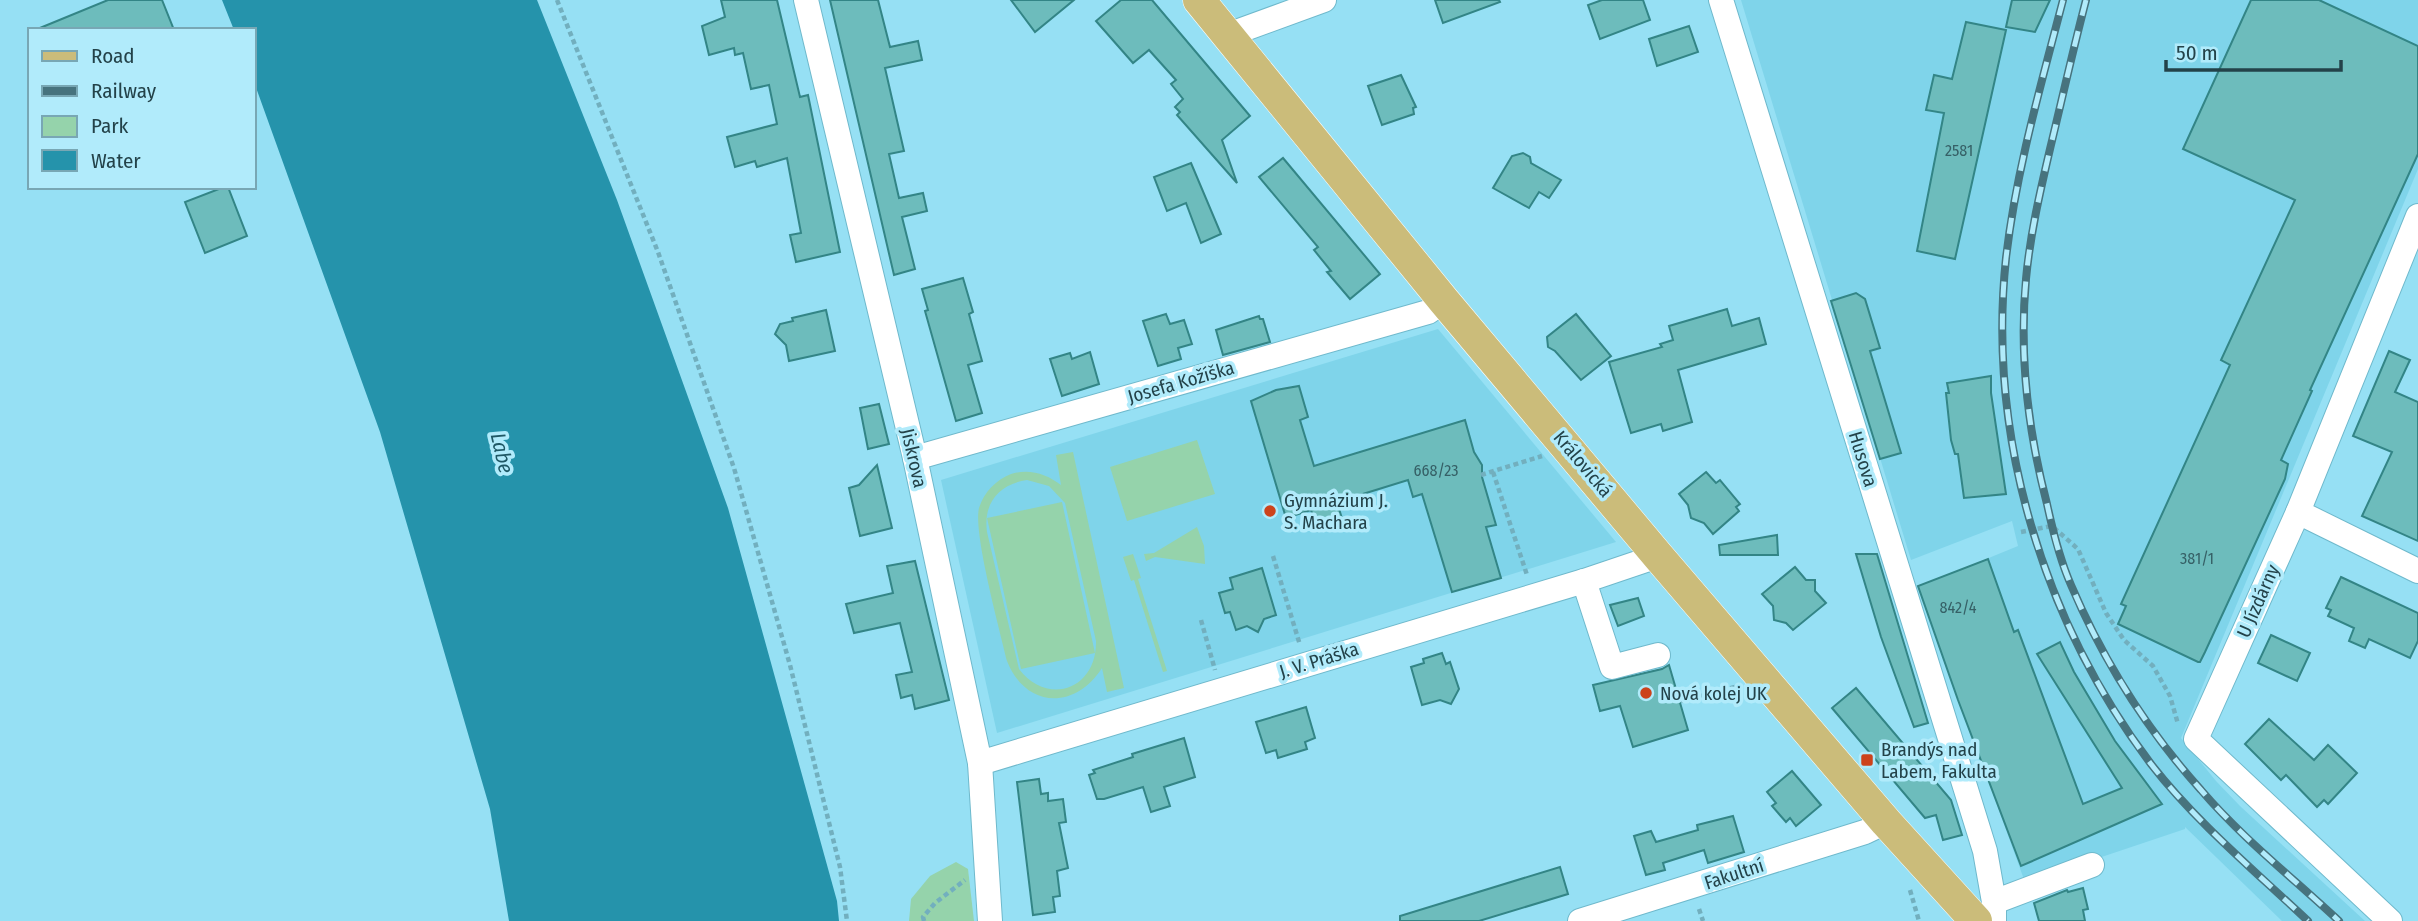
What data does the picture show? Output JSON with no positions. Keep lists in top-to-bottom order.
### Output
{
  "streets": {
    "main road": ["Královická"],
    "street": [
      "Josefa Kožíška",
      "Jiskrova",
      "Husova",
      "U Jízdárny",
      "J. V. Práška",
      "Fakultní"
    ]
  },
  "crossings": [
    ["Josefa Kožíška", "Jiskrova"],
    ["Josefa Kožíška", "Královická"],
    ["Jiskrova", "J. V. Práška"],
    ["Husova", "Královická"],
    ["Královická", "J. V. Práška"],
    ["Královická", "Fakultní"]
  ],
  "water": ["Labe"],
  "places": {
    "other": ["Gymnázium J. S. Machara", "Nová kolej UK"],
    "transit": ["Brandýs nad Labem, Fakulta"]
  },
  "house_numbers": [
    "2581",
    "668/23",
    "381/1",
    "842/4"
  ],
  "legend": [
    "Road",
    "Railway",
    "Park",
    "Water"
  ],
  "scale_bar": "50 m"
}
